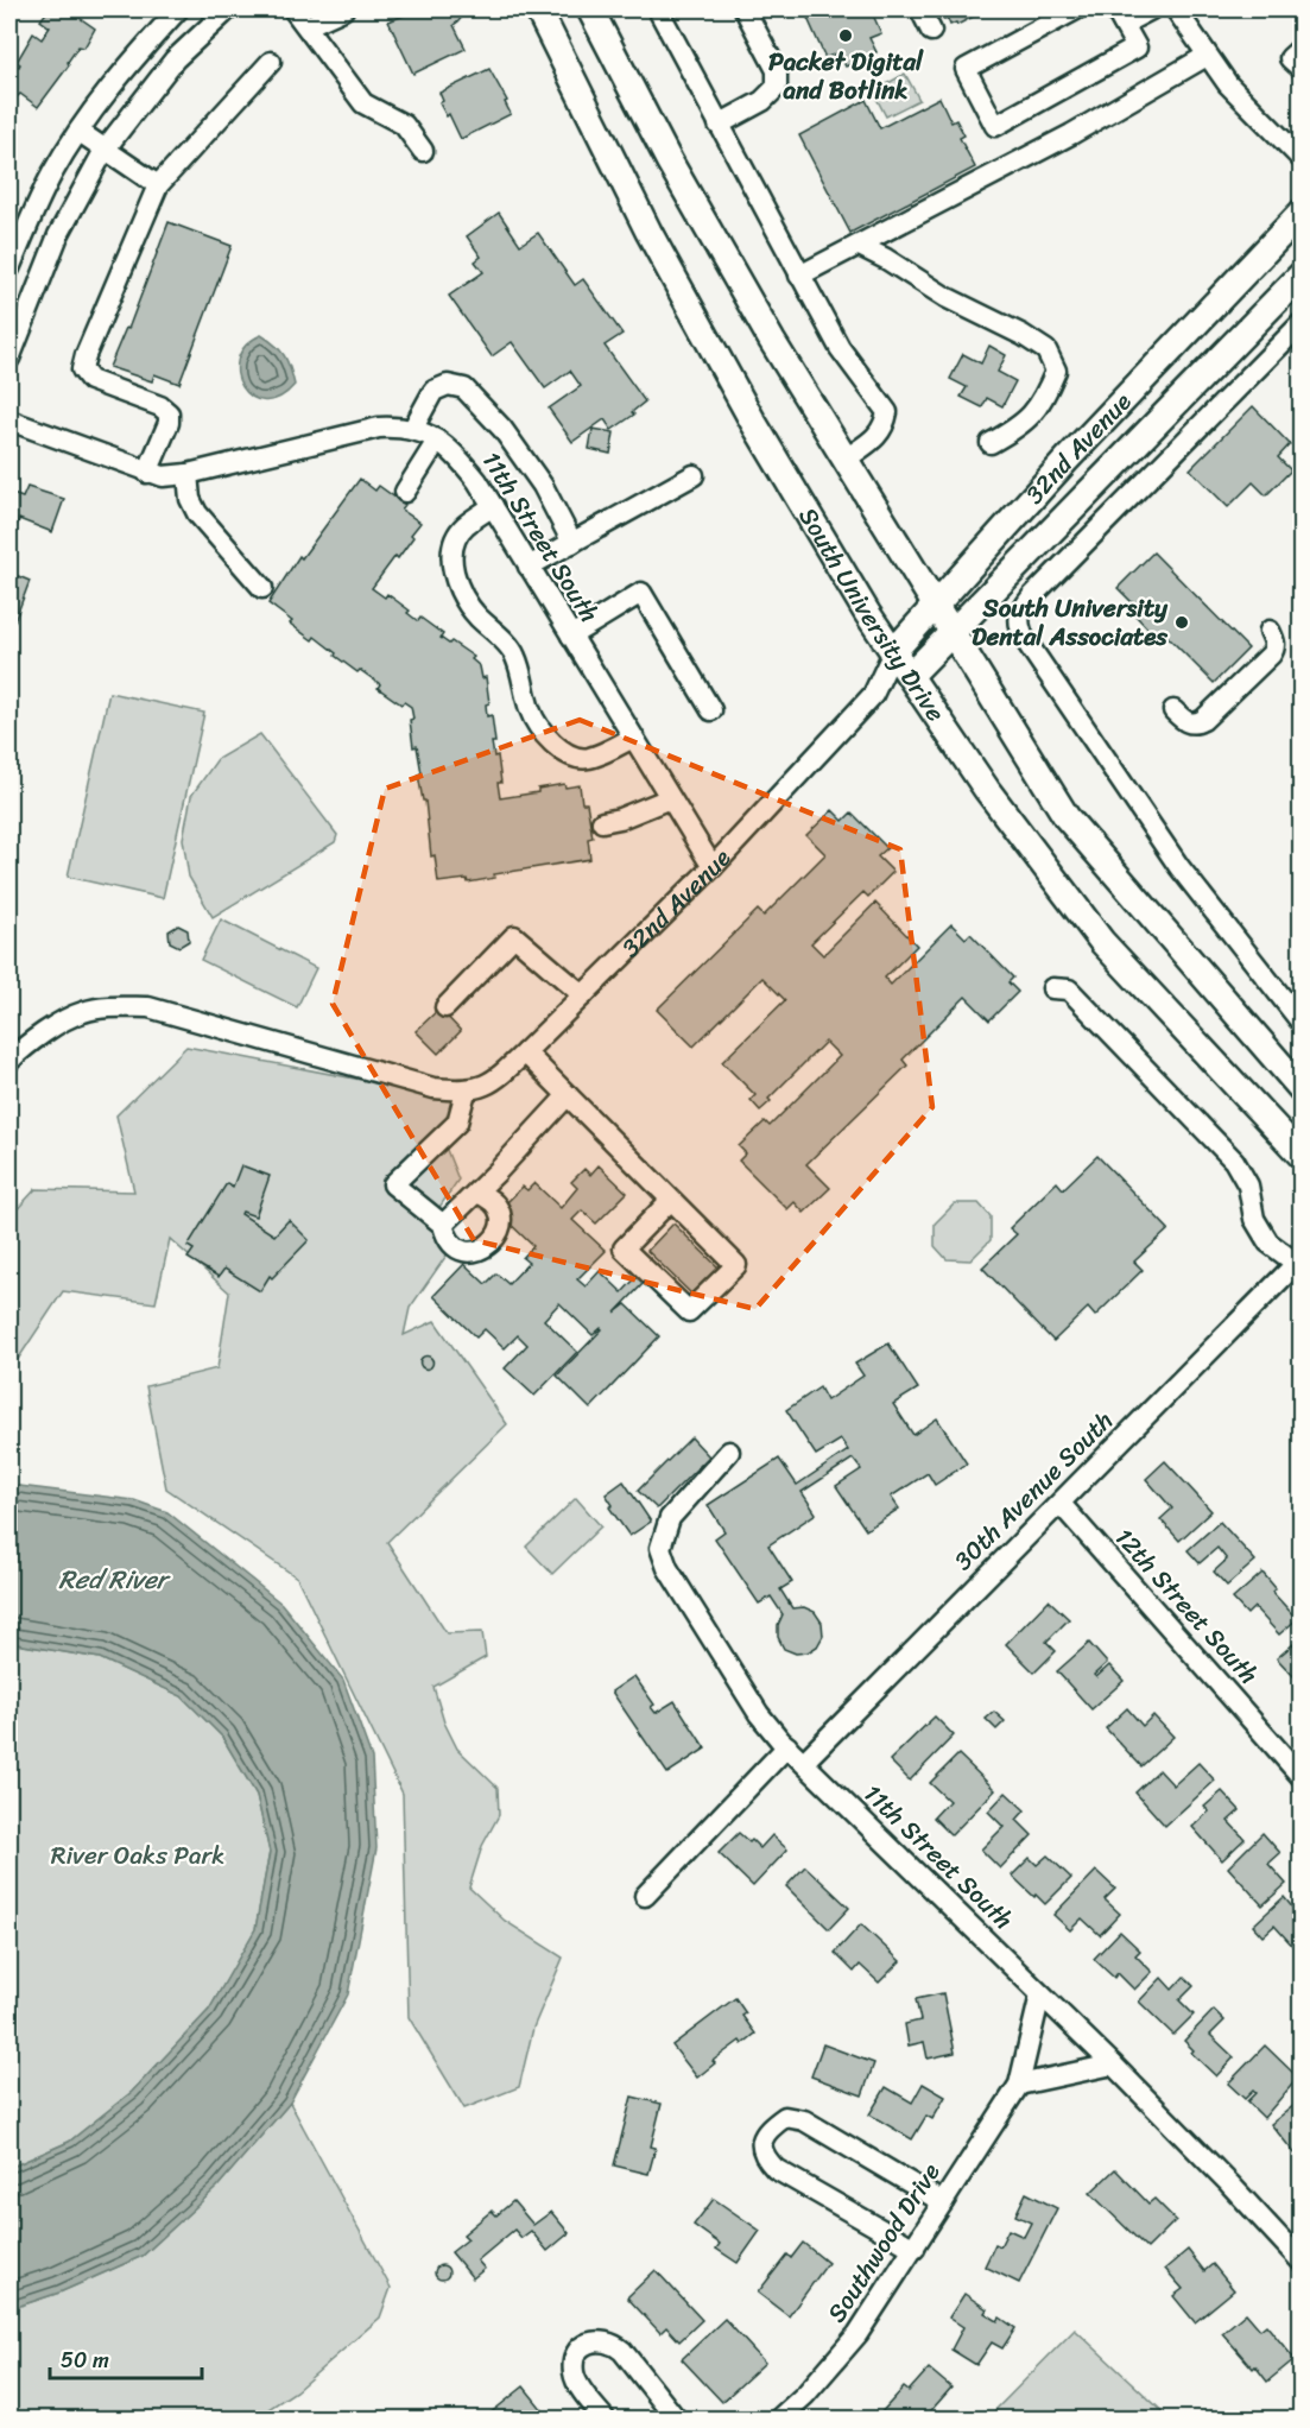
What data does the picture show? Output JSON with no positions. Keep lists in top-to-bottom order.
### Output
{
  "streets": {
    "main road": ["32nd Avenue", "South University Drive"],
    "street": [
      "11th Street South",
      "30th Avenue South",
      "12th Street South",
      "Southwood Drive"
    ]
  },
  "crossings": [
    ["32nd Avenue", "11th Street South"],
    ["32nd Avenue", "South University Drive"],
    ["11th Street South", "30th Avenue South"],
    ["11th Street South", "Southwood Drive"],
    ["30th Avenue South", "12th Street South"]
  ],
  "water": ["Red River"],
  "parks": ["River Oaks Park"],
  "places": ["Packet Digital and Botlink", "South University Dental Associates"],
  "scale_bar": "50 m"
}
